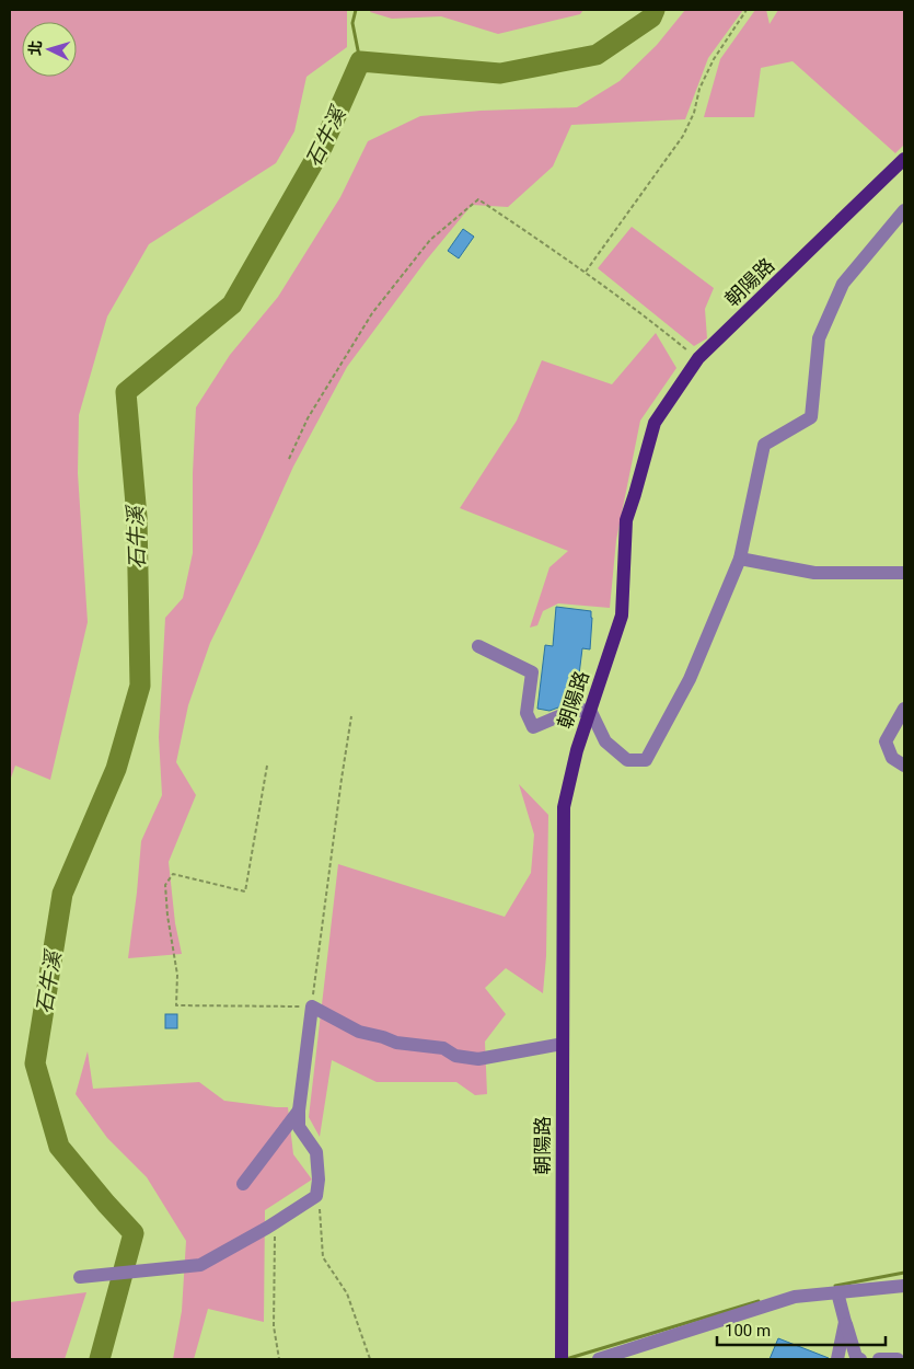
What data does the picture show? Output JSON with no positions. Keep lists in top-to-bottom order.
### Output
{
  "streets": {
    "main road": ["朝陽路"]
  },
  "water": ["石牛溪"],
  "scale_bar": "100 m",
  "north": "left"
}
